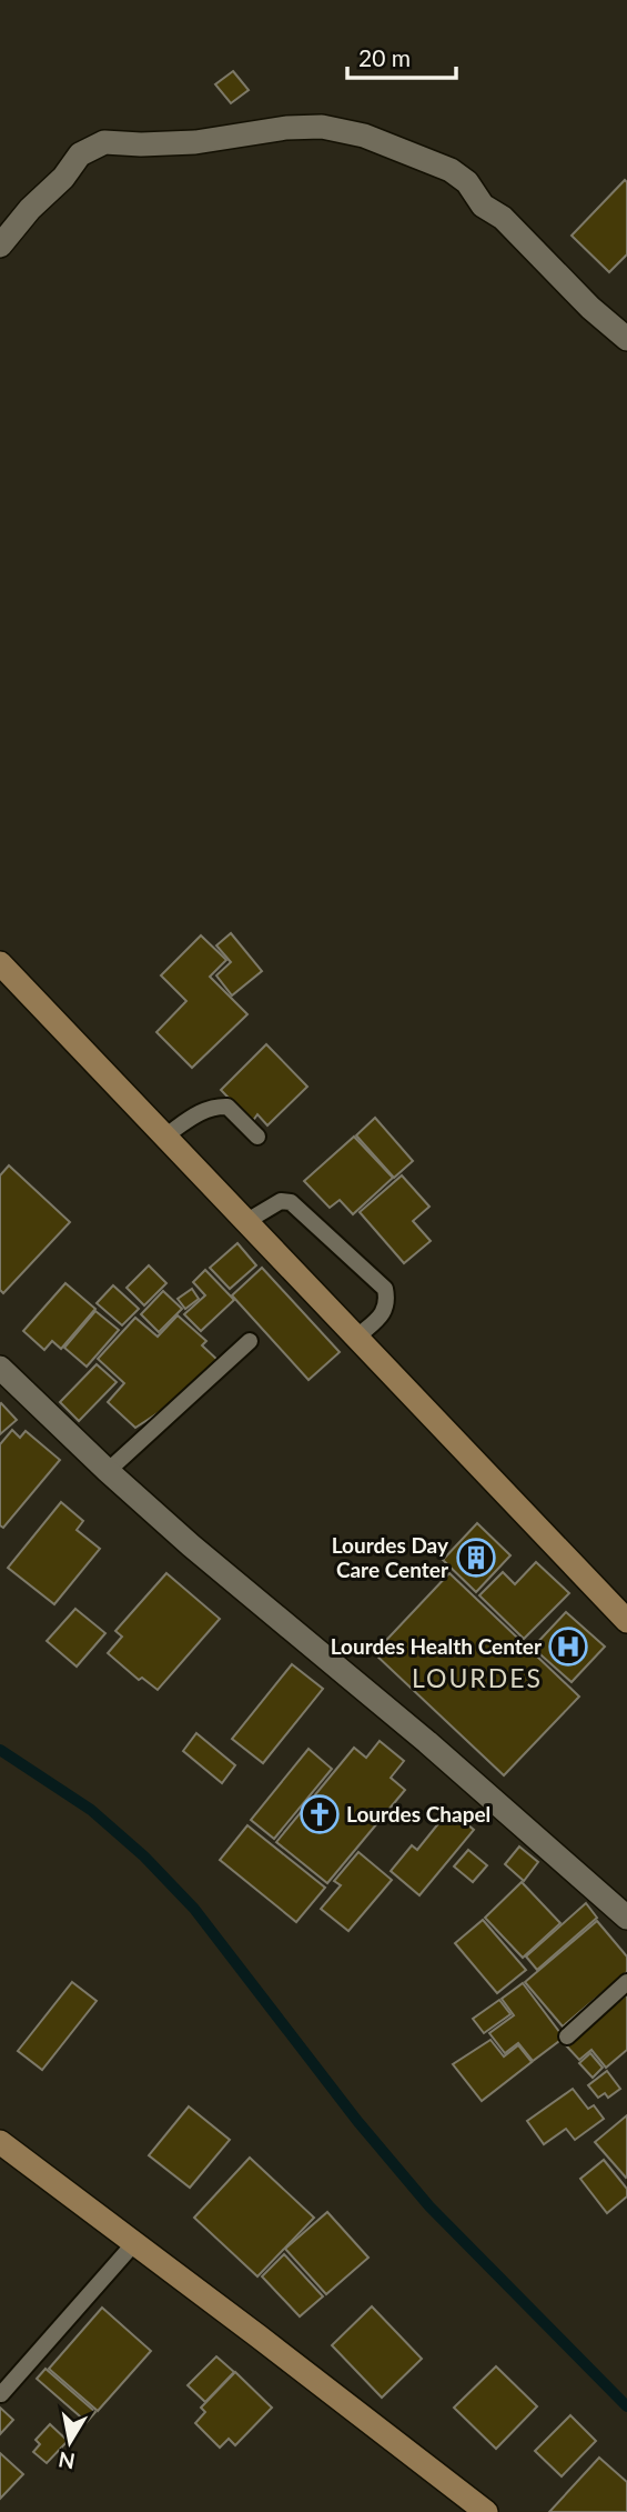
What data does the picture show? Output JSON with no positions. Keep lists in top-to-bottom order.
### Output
{
  "districts": ["LOURDES"],
  "places": {
    "building": ["Lourdes Day Care Center"],
    "hospital": ["Lourdes Health Center"],
    "church": ["Lourdes Chapel"]
  },
  "scale_bar": "20 m",
  "north": "bottom"
}
